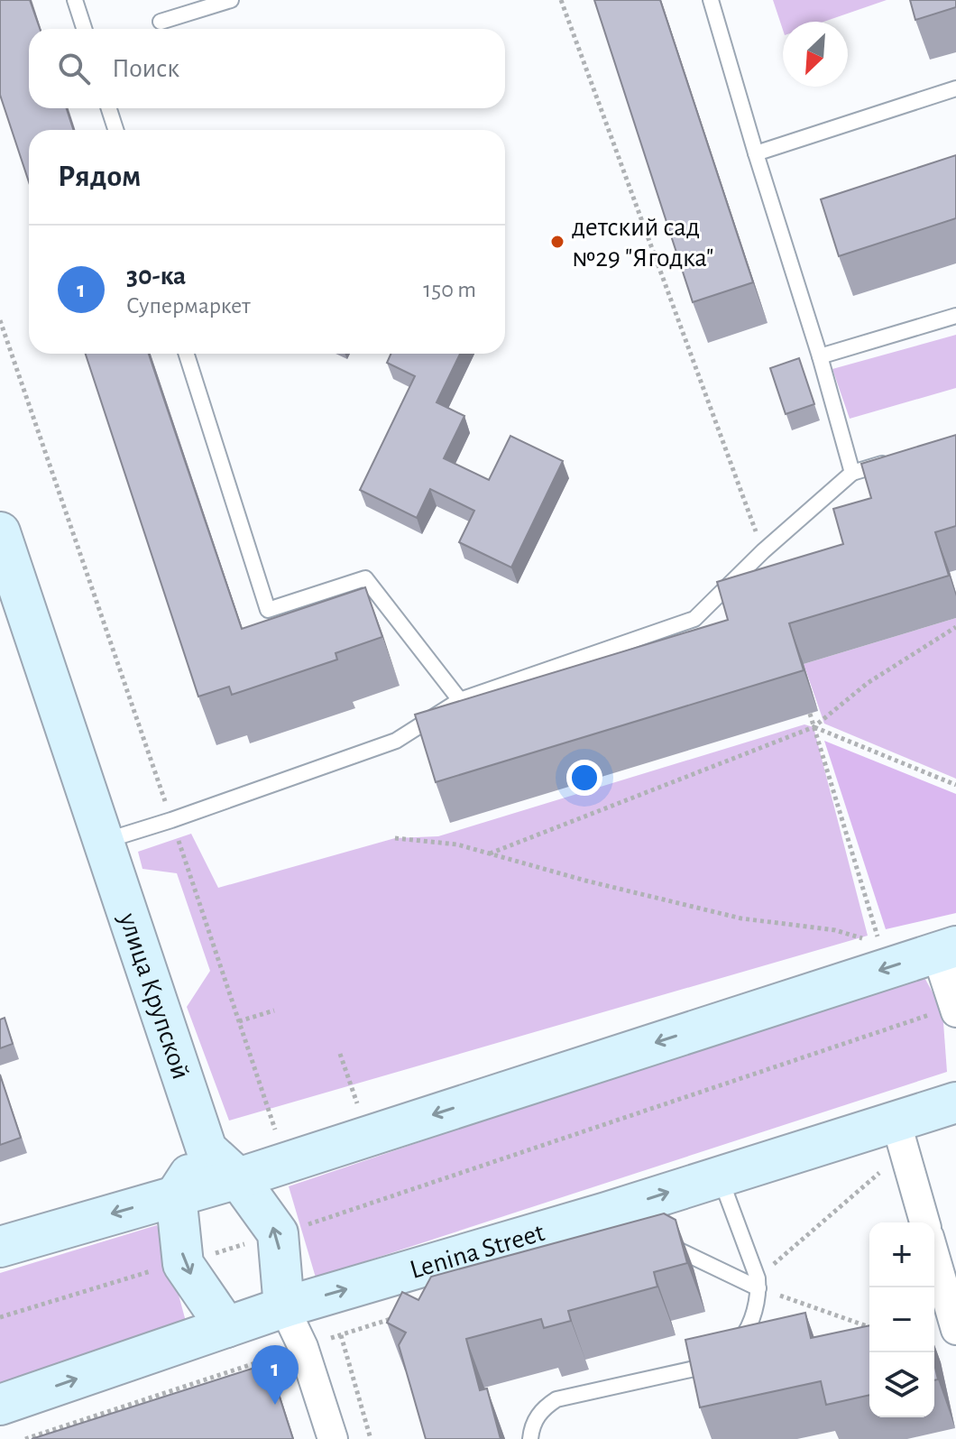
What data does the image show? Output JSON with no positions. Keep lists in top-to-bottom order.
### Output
{
  "streets": {
    "main road": ["улица Крупской", "Lenina Street"]
  },
  "places": ["детский сад №29 \"Ягодка\""],
  "north": "bottom left",
  "page": {
    "search": "Поиск",
    "heading": "Рядом",
    "list": [
      {
        "mark": "1",
        "name": "30-ка",
        "note": "Супермаркет",
        "value": "150 m"
      }
    ],
    "map_buttons": ["+", "−"],
    "pins": "1"
  }
}
